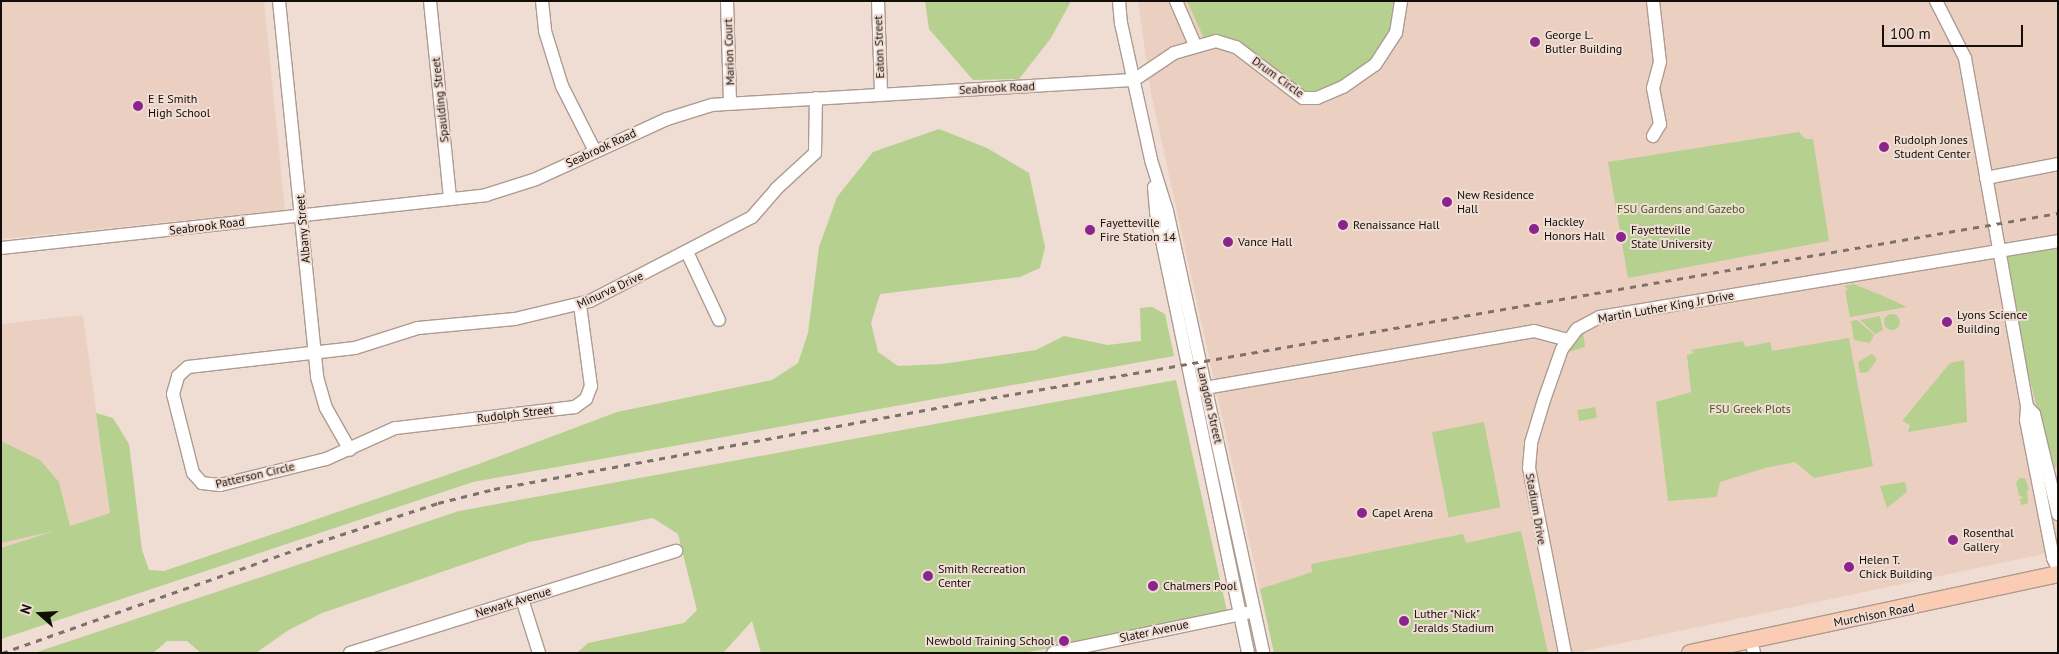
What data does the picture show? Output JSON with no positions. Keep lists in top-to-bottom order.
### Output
{
  "streets": {
    "main road": ["Murchison Road"],
    "street": [
      "Eaton Street",
      "Marion Court",
      "Drum Circle",
      "Seabrook Road",
      "Spaulding Street",
      "Albany Street",
      "Minurva Drive",
      "Martin Luther King Jr Drive",
      "Langdon Street",
      "Rudolph Street",
      "Patterson Circle",
      "Stadium Drive",
      "Newark Avenue",
      "Slater Avenue"
    ]
  },
  "crossings": [
    ["Eaton Street", "Seabrook Road"],
    ["Marion Court", "Seabrook Road"],
    ["Seabrook Road", "Spaulding Street"],
    ["Seabrook Road", "Albany Street"],
    ["Seabrook Road", "Minurva Drive"],
    ["Seabrook Road", "Langdon Street"],
    ["Albany Street", "Minurva Drive"],
    ["Albany Street", "Rudolph Street"],
    ["Albany Street", "Patterson Circle"],
    ["Minurva Drive", "Rudolph Street"],
    ["Minurva Drive", "Patterson Circle"],
    ["Martin Luther King Jr Drive", "Stadium Drive"],
    ["Langdon Street", "Slater Avenue"],
    ["Rudolph Street", "Patterson Circle"]
  ],
  "parks": ["FSU Gardens and Gazebo", "FSU Greek Plots"],
  "places": [
    "George L. Butler Building",
    "E E Smith High School",
    "Rudolph Jones Student Center",
    "New Residence Hall",
    "Renaissance Hall",
    "Hackley Honors Hall",
    "Fayetteville Fire Station 14",
    "Fayetteville State University",
    "Vance Hall",
    "Lyons Science Building",
    "Capel Arena",
    "Rosenthal Gallery",
    "Helen T. Chick Building",
    "Smith Recreation Center",
    "Chalmers Pool",
    "Luther \"Nick\" Jeralds Stadium",
    "Newbold Training School"
  ],
  "scale_bar": "100 m",
  "north": "left"
}
